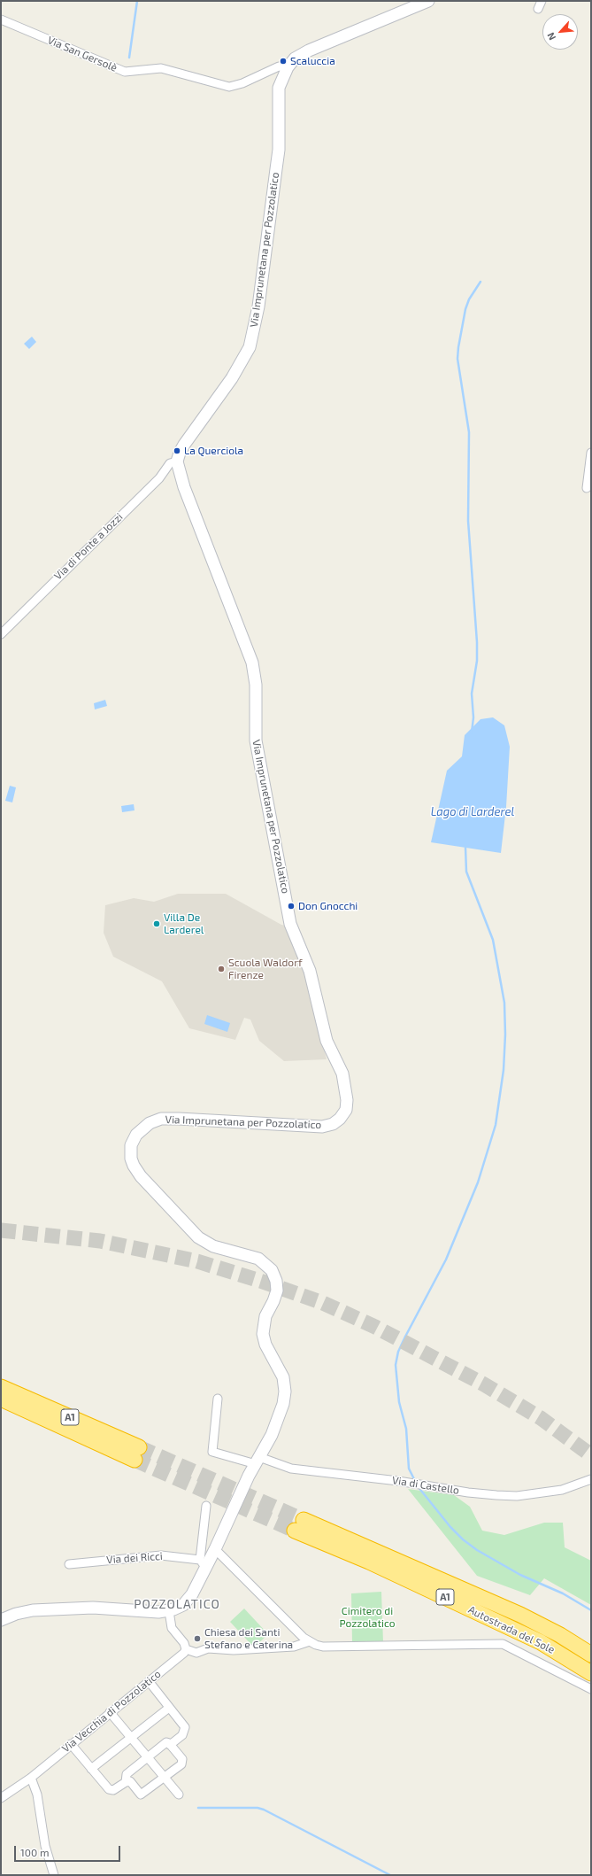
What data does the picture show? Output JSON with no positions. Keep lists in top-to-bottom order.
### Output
{
  "streets": {
    "highway": ["A1", "Autostrada del Sole"],
    "main road": ["Via Imprunetana per Pozzolatico"],
    "street": [
      "Via San Gersolè",
      "Via di Ponte a Jozzi",
      "Via di Castello",
      "Via dei Ricci",
      "Via Vecchia di Pozzolatico"
    ]
  },
  "crossings": [
    ["Via San Gersolè", "Via Imprunetana per Pozzolatico"],
    ["Via Imprunetana per Pozzolatico", "Via di Ponte a Jozzi"],
    ["Via Imprunetana per Pozzolatico", "Via di Castello"],
    ["Via Imprunetana per Pozzolatico", "Via dei Ricci"]
  ],
  "districts": ["POZZOLATICO"],
  "water": ["Lago di Larderel"],
  "parks": ["Cimitero di Pozzolatico"],
  "places": [
    "Scaluccia",
    "La Querciola",
    "Don Gnocchi",
    "Villa De Larderel",
    "Scuola Waldorf Firenze",
    "Chiesa dei Santi Stefano e Caterina"
  ],
  "scale_bar": "100 m",
  "north": "bottom left"
}
